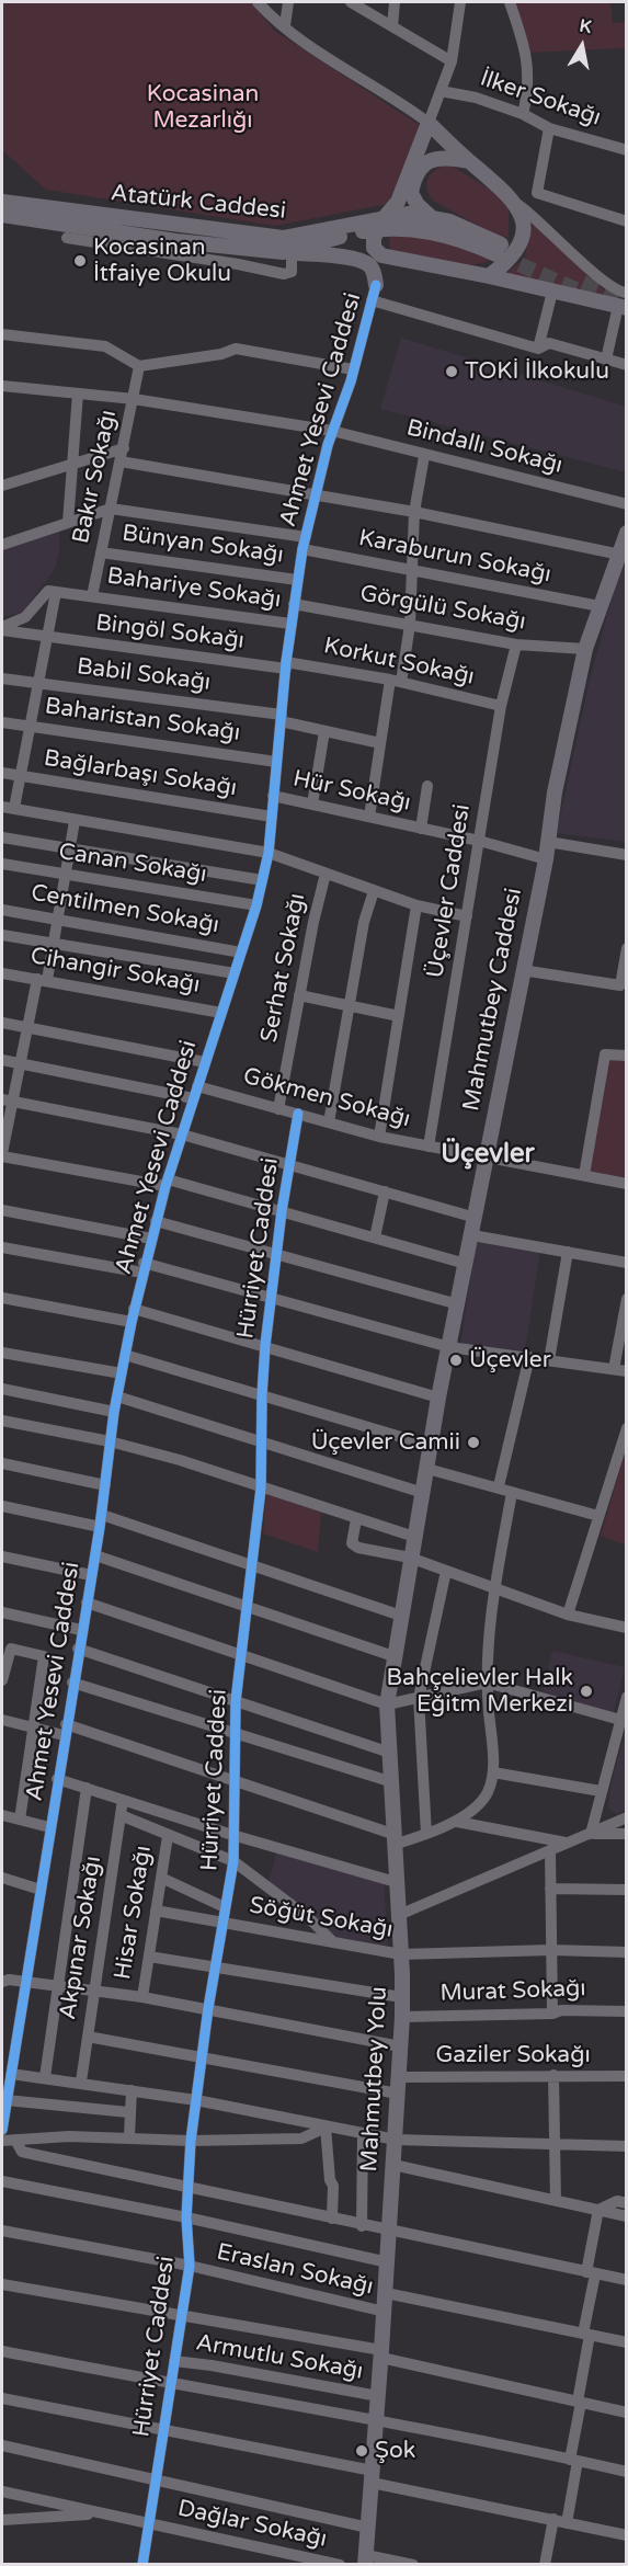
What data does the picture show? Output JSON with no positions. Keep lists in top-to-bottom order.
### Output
{
  "streets": {
    "main road": ["Atatürk Caddesi", "Mahmutbey Caddesi", "Mahmutbey Yolu"],
    "street": [
      "İlker Sokağı",
      "Ahmet Yesevi Caddesi",
      "Bindallı Sokağı",
      "Bakır Sokağı",
      "Bünyan Sokağı",
      "Karaburun Sokağı",
      "Bahariye Sokağı",
      "Görgülü Sokağı",
      "Bingöl Sokağı",
      "Korkut Sokağı",
      "Babil Sokağı",
      "Baharistan Sokağı",
      "Bağlarbaşı Sokağı",
      "Hür Sokağı",
      "Canan Sokağı",
      "Üçevler Caddesi",
      "Centilmen Sokağı",
      "Serhat Sokağı",
      "Cihangir Sokağı",
      "Gökmen Sokağı",
      "Hürriyet Caddesi",
      "Hisar Sokağı",
      "Söğüt Sokağı",
      "Akpınar Sokağı",
      "Murat Sokağı",
      "Gaziler Sokağı",
      "Eraslan Sokağı",
      "Armutlu Sokağı",
      "Dağlar Sokağı"
    ]
  },
  "crossings": [
    ["Ahmet Yesevi Caddesi", "Bindallı Sokağı"],
    ["Ahmet Yesevi Caddesi", "Bünyan Sokağı"],
    ["Ahmet Yesevi Caddesi", "Karaburun Sokağı"],
    ["Ahmet Yesevi Caddesi", "Bahariye Sokağı"],
    ["Ahmet Yesevi Caddesi", "Görgülü Sokağı"],
    ["Ahmet Yesevi Caddesi", "Bingöl Sokağı"],
    ["Ahmet Yesevi Caddesi", "Korkut Sokağı"],
    ["Ahmet Yesevi Caddesi", "Babil Sokağı"],
    ["Ahmet Yesevi Caddesi", "Baharistan Sokağı"],
    ["Ahmet Yesevi Caddesi", "Bağlarbaşı Sokağı"],
    ["Ahmet Yesevi Caddesi", "Hür Sokağı"],
    ["Ahmet Yesevi Caddesi", "Canan Sokağı"],
    ["Ahmet Yesevi Caddesi", "Centilmen Sokağı"],
    ["Ahmet Yesevi Caddesi", "Cihangir Sokağı"],
    ["Ahmet Yesevi Caddesi", "Gökmen Sokağı"],
    ["Bindallı Sokağı", "Bakır Sokağı"],
    ["Bakır Sokağı", "Bünyan Sokağı"],
    ["Bakır Sokağı", "Karaburun Sokağı"],
    ["Bakır Sokağı", "Bahariye Sokağı"],
    ["Karaburun Sokağı", "Mahmutbey Caddesi"],
    ["Görgülü Sokağı", "Üçevler Caddesi"],
    ["Görgülü Sokağı", "Mahmutbey Caddesi"],
    ["Bingöl Sokağı", "Korkut Sokağı"],
    ["Korkut Sokağı", "Üçevler Caddesi"],
    ["Hür Sokağı", "Üçevler Caddesi"],
    ["Hür Sokağı", "Mahmutbey Caddesi"],
    ["Üçevler Caddesi", "Gökmen Sokağı"],
    ["Serhat Sokağı", "Gökmen Sokağı"],
    ["Mahmutbey Caddesi", "Gökmen Sokağı"],
    ["Mahmutbey Caddesi", "Mahmutbey Yolu"],
    ["Gökmen Sokağı", "Hürriyet Caddesi"],
    ["Hürriyet Caddesi", "Söğüt Sokağı"],
    ["Hürriyet Caddesi", "Eraslan Sokağı"],
    ["Hürriyet Caddesi", "Armutlu Sokağı"],
    ["Hürriyet Caddesi", "Dağlar Sokağı"],
    ["Hisar Sokağı", "Söğüt Sokağı"],
    ["Söğüt Sokağı", "Mahmutbey Yolu"],
    ["Murat Sokağı", "Mahmutbey Yolu"],
    ["Gaziler Sokağı", "Mahmutbey Yolu"],
    ["Mahmutbey Yolu", "Eraslan Sokağı"],
    ["Mahmutbey Yolu", "Armutlu Sokağı"]
  ],
  "districts": ["Üçevler"],
  "parks": ["Kocasinan Mezarlığı"],
  "places": [
    "Kocasinan İtfaiye Okulu",
    "TOKİ İlkokulu",
    "Üçevler",
    "Üçevler Camii",
    "Bahçelievler Halk Eğitm Merkezi",
    "Şok"
  ],
  "north": "top"
}
